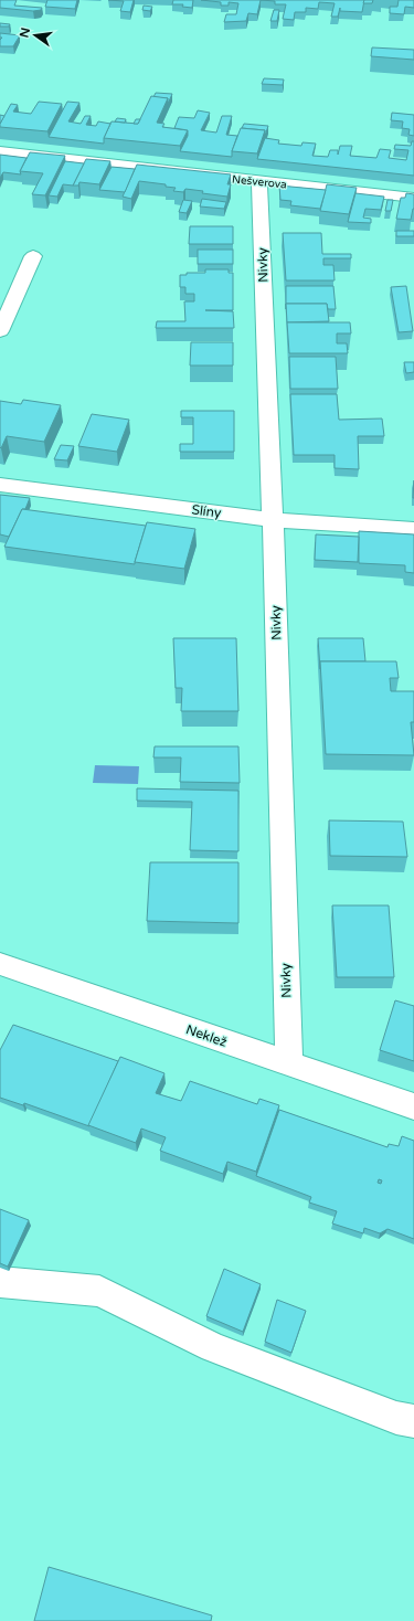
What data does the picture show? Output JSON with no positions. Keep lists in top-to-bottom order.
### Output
{
  "streets": {
    "street": [
      "Nešverova",
      "Nivky",
      "Slíny",
      "Neklež"
    ]
  },
  "crossings": [
    ["Nešverova", "Nivky"],
    ["Nivky", "Slíny"],
    ["Nivky", "Neklež"]
  ],
  "north": "left"
}
